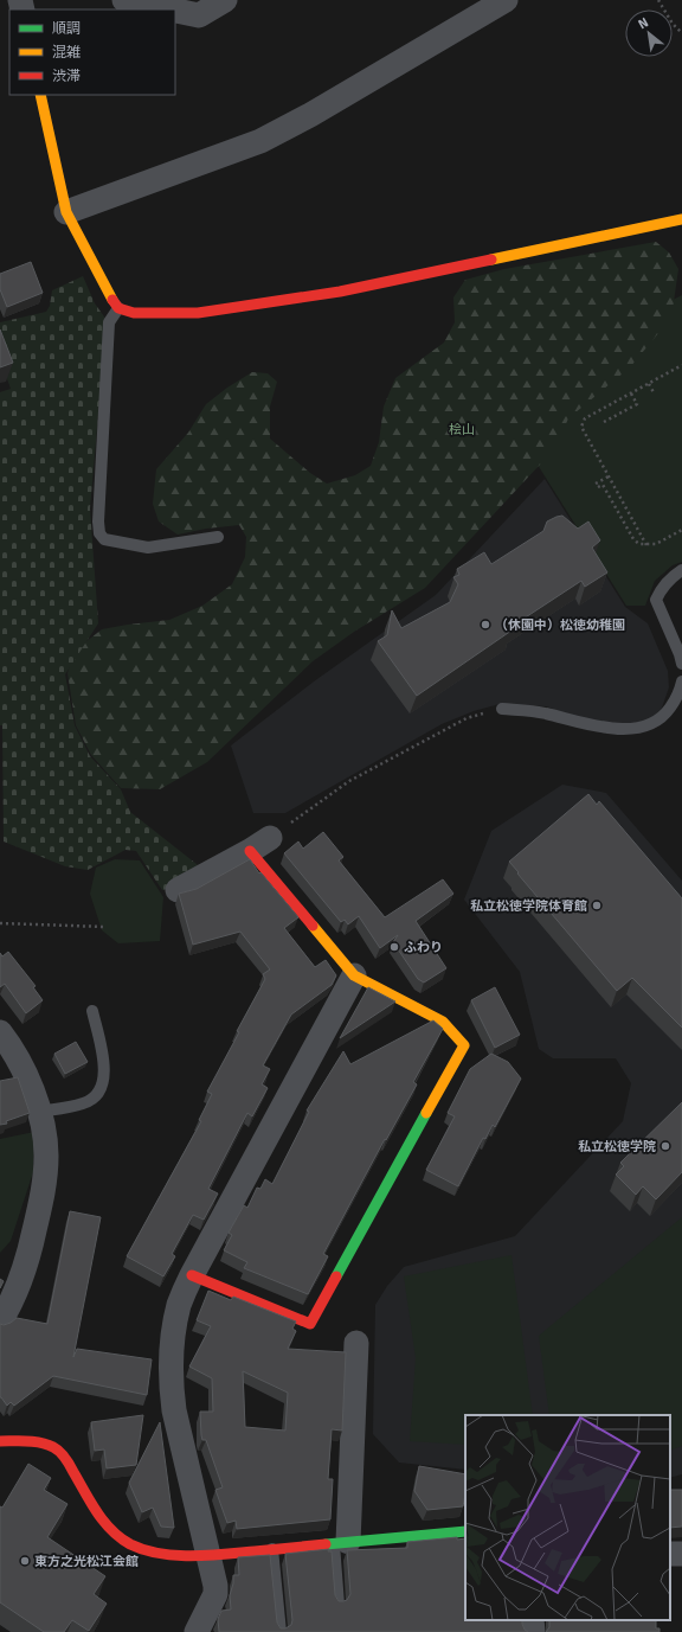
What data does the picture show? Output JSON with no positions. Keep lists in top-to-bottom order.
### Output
{
  "parks": ["桧山"],
  "places": [
    "（休園中）松徳幼稚園",
    "私立松徳学院体育館",
    "ふわり",
    "私立松徳学院",
    "東方之光松江会館"
  ],
  "legend": ["順調", "混雑", "渋滞"],
  "north": "top left"
}
